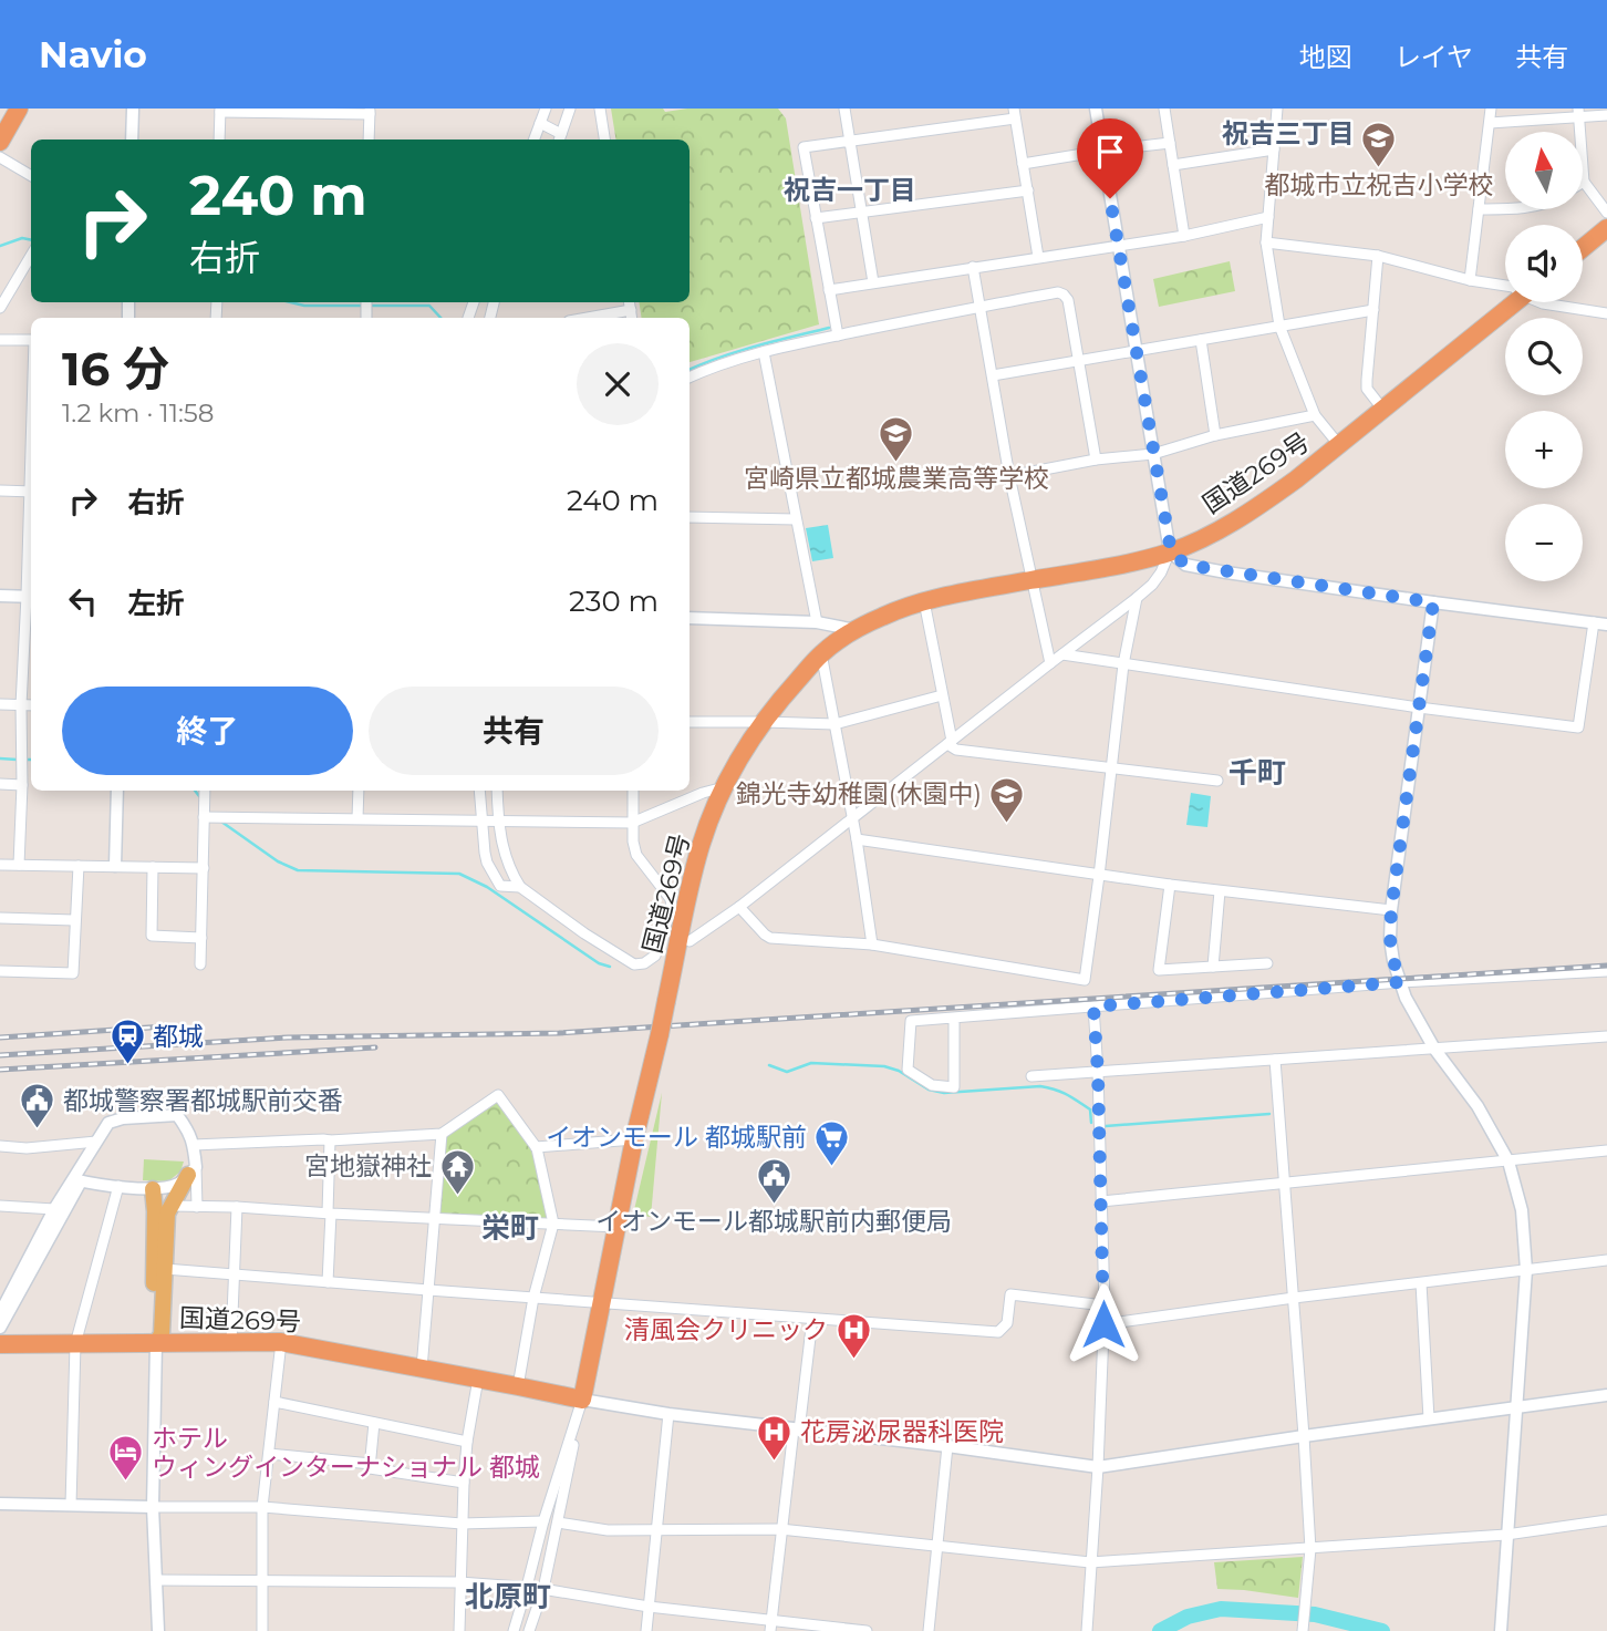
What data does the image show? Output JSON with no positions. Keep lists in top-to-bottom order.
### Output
{
  "streets": {
    "highway": ["国道269号"]
  },
  "districts": [
    "祝吉三丁目",
    "祝吉一丁目",
    "千町",
    "栄町",
    "北原町"
  ],
  "places": {
    "school or university": ["都城市立祝吉小学校", "宮崎県立都城農業高等学校", "錦光寺幼稚園(休園中)"],
    "station": ["都城"],
    "public building": ["都城警察署都城駅前交番", "イオンモール都城駅前内郵便局"],
    "supermarket": ["イオンモール 都城駅前"],
    "temple": ["宮地嶽神社"],
    "hospital": ["清風会クリニック", "花房泌尿器科医院"],
    "hotel": ["ホテル ウィングインターナショナル 都城"]
  },
  "north": "top",
  "page": {
    "header": "Navio",
    "nav": ["地図", "レイヤ", "共有"],
    "map_buttons": ["+", "−"],
    "turn": ["240 m", "右折"],
    "heading": ["16 分", "1.2 km · 11:58"],
    "list": [
      {
        "name": "右折",
        "value": "240 m"
      },
      {
        "name": "左折",
        "value": "230 m"
      }
    ],
    "buttons": ["終了", "共有"]
  }
}
